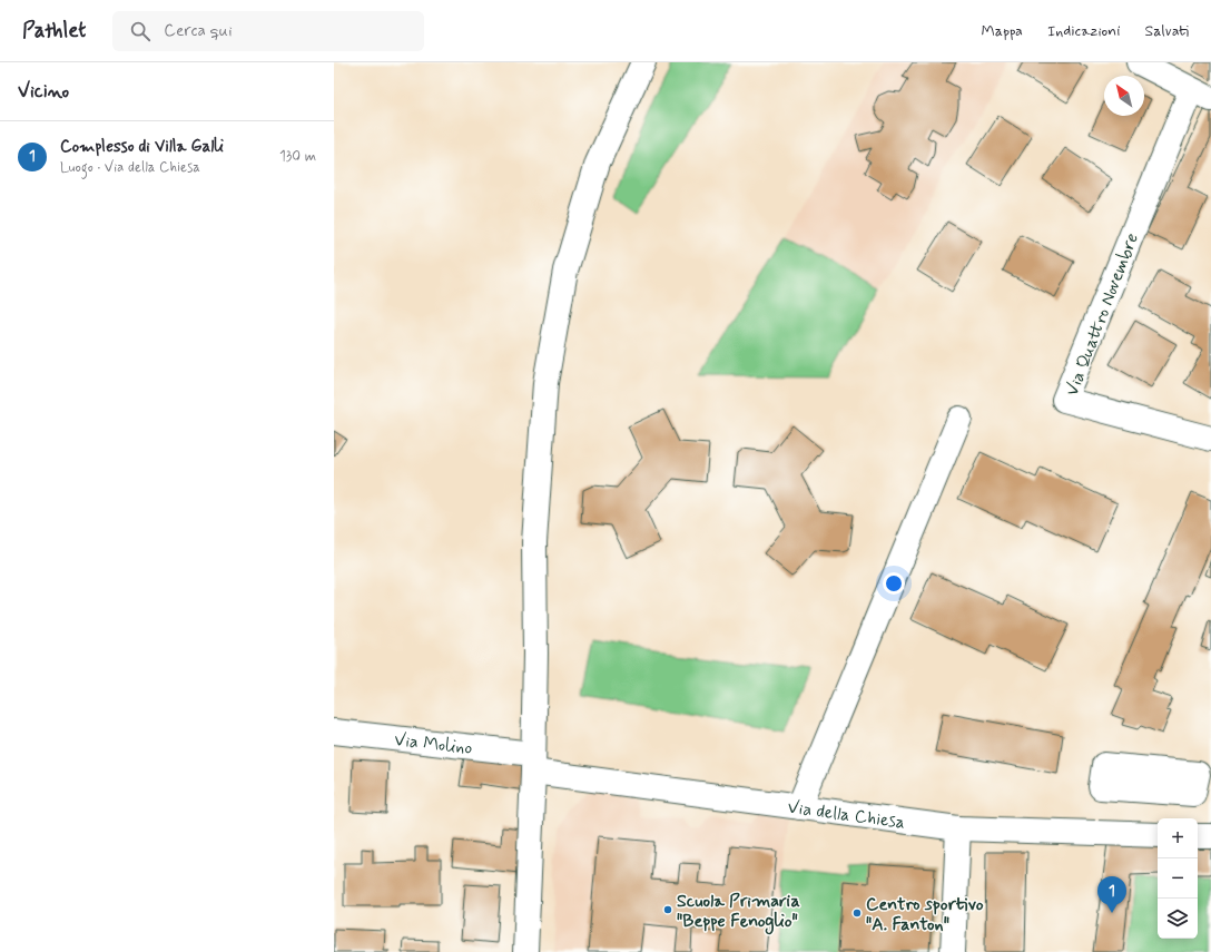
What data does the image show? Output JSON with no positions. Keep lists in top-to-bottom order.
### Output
{
  "streets": {
    "street": ["Via Quattro Novembre", "Via Molino", "Via della Chiesa"]
  },
  "crossings": [
    ["Via Molino", "Via della Chiesa"]
  ],
  "places": ["Scuola Primaria \"Beppe Fenoglio\"", "Centro sportivo \"A. Fanton\""],
  "north": "top left",
  "page": {
    "header": "Pathlet",
    "search": "Cerca qui",
    "nav": ["Mappa", "Indicazioni", "Salvati"],
    "heading": "Vicino",
    "list": [
      {
        "mark": "1",
        "name": "Complesso di Villa Galli",
        "note": "Luogo · Via della Chiesa",
        "value": "130 m"
      }
    ],
    "map_buttons": ["+", "−"],
    "pins": "1"
  }
}
